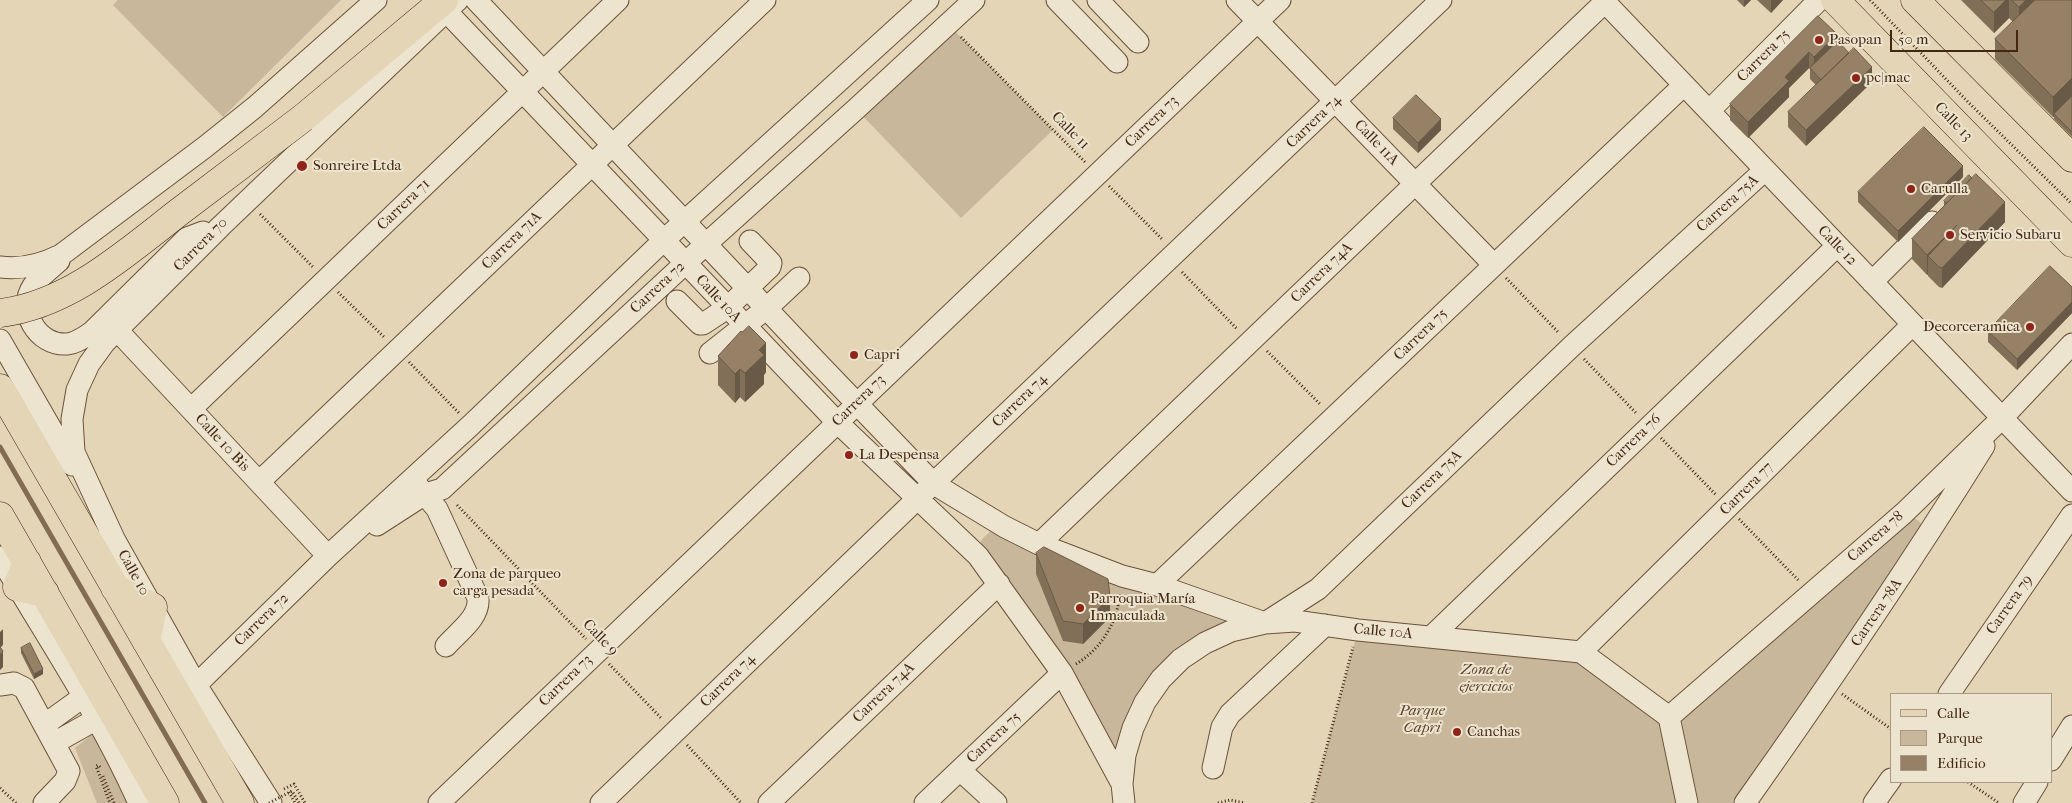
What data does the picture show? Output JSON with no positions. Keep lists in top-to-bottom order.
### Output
{
  "streets": {
    "main road": ["Calle 13", "Calle 10"],
    "street": [
      "Carrera 75",
      "Carrera 73",
      "Carrera 74",
      "Calle 11A",
      "Carrera 75A",
      "Carrera 71",
      "Carrera 71A",
      "Carrera 70",
      "Calle 12",
      "Carrera 74A",
      "Carrera 72",
      "Calle 10A",
      "Carrera 76",
      "Calle 10 Bis",
      "Carrera 77",
      "Carrera 78",
      "Carrera 79",
      "Carrera 78A"
    ],
    "path": ["Calle 11", "Calle 9"]
  },
  "crossings": [
    ["Carrera 75", "Calle 11"],
    ["Carrera 75", "Calle 11A"],
    ["Carrera 75", "Calle 12"],
    ["Carrera 75", "Calle 10A"],
    ["Carrera 73", "Calle 11"],
    ["Carrera 73", "Calle 11A"],
    ["Carrera 73", "Calle 10A"],
    ["Carrera 73", "Calle 9"],
    ["Carrera 74", "Calle 11"],
    ["Carrera 74", "Calle 11A"],
    ["Carrera 74", "Calle 10A"],
    ["Carrera 74", "Calle 9"],
    ["Calle 11", "Carrera 74A"],
    ["Calle 11", "Carrera 72"],
    ["Calle 11A", "Carrera 74A"],
    ["Carrera 75A", "Calle 12"],
    ["Carrera 75A", "Calle 10A"],
    ["Carrera 71", "Calle 10A"],
    ["Carrera 71", "Calle 10 Bis"],
    ["Carrera 71A", "Calle 10A"],
    ["Carrera 71A", "Calle 10 Bis"],
    ["Carrera 70", "Calle 10A"],
    ["Carrera 70", "Calle 10 Bis"],
    ["Carrera 70", "Calle 10"],
    ["Calle 12", "Carrera 74A"],
    ["Calle 12", "Carrera 76"],
    ["Calle 12", "Carrera 77"],
    ["Calle 12", "Carrera 78"],
    ["Calle 12", "Carrera 78A"],
    ["Carrera 74A", "Calle 10A"],
    ["Carrera 72", "Calle 10A"],
    ["Carrera 72", "Calle 10 Bis"],
    ["Carrera 72", "Calle 10"],
    ["Carrera 72", "Calle 9"],
    ["Calle 10A", "Carrera 76"],
    ["Calle 10A", "Carrera 77"],
    ["Carrera 78", "Carrera 78A"]
  ],
  "parks": ["Zona de ejercicios", "Parque Capri"],
  "places": [
    "Pasopan",
    "pc|mac",
    "Sonreire Ltda",
    "Carulla",
    "Servicio Subaru",
    "Decorceramica",
    "Capri",
    "La Despensa",
    "Zona de parqueo carga pesada",
    "Parroquia María Inmaculada",
    "Canchas"
  ],
  "legend": ["Calle", "Parque", "Edificio"],
  "scale_bar": "50 m"
}
